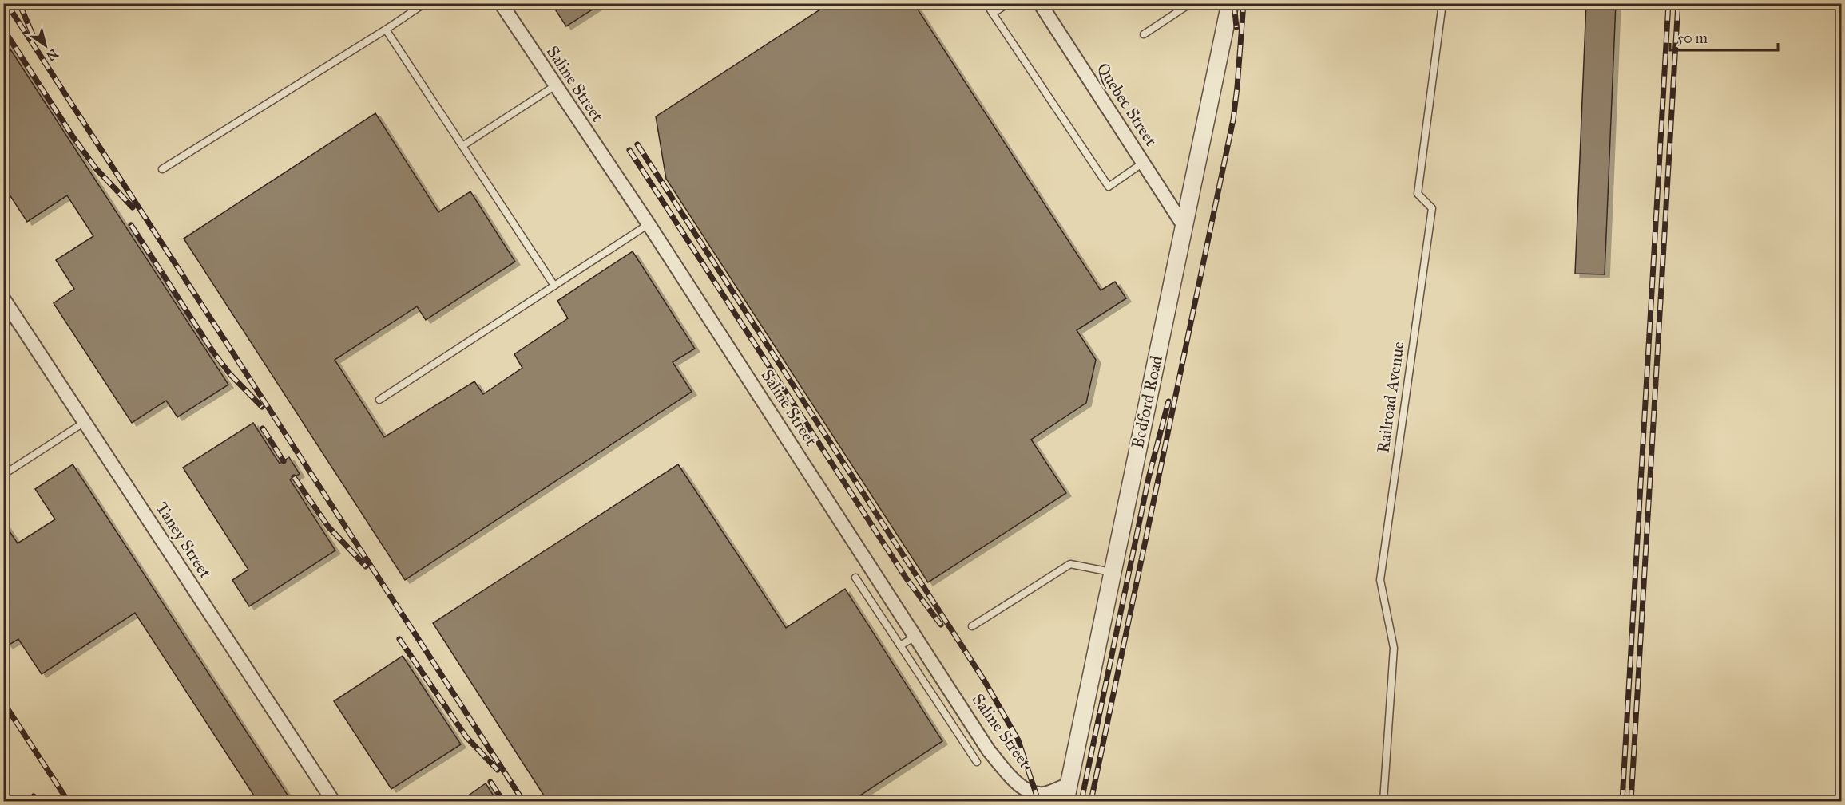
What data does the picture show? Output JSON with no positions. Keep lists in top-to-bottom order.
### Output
{
  "streets": {
    "street": [
      "Saline Street",
      "Quebec Street",
      "Bedford Road",
      "Taney Street"
    ],
    "lane": ["Railroad Avenue"]
  },
  "crossings": [
    ["Saline Street", "Bedford Road"],
    ["Quebec Street", "Bedford Road"]
  ],
  "scale_bar": "50 m",
  "north": "bottom right"
}
